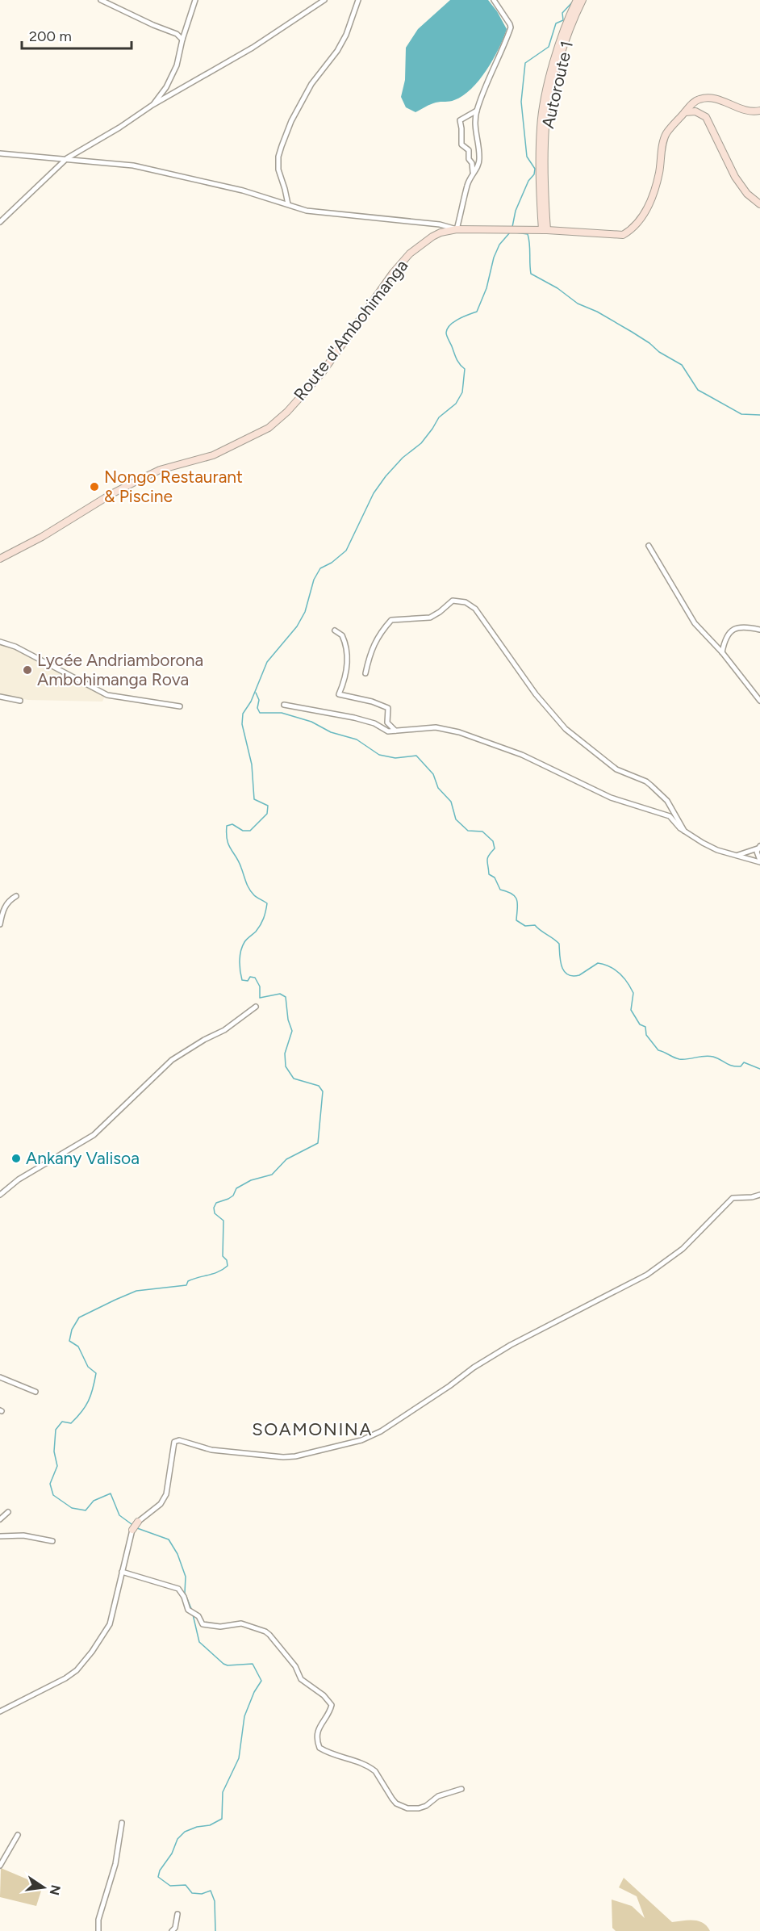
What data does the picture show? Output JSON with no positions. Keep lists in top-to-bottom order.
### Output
{
  "streets": {
    "street": ["Autoroute 1", "Route d'Ambohimanga"]
  },
  "crossings": [
    ["Autoroute 1", "Route d'Ambohimanga"]
  ],
  "districts": ["SOAMONINA"],
  "places": ["Nongo Restaurant & Piscine", "Lycée Andriamborona Ambohimanga Rova", "Ankany Valisoa"],
  "scale_bar": "200 m",
  "north": "right"
}
